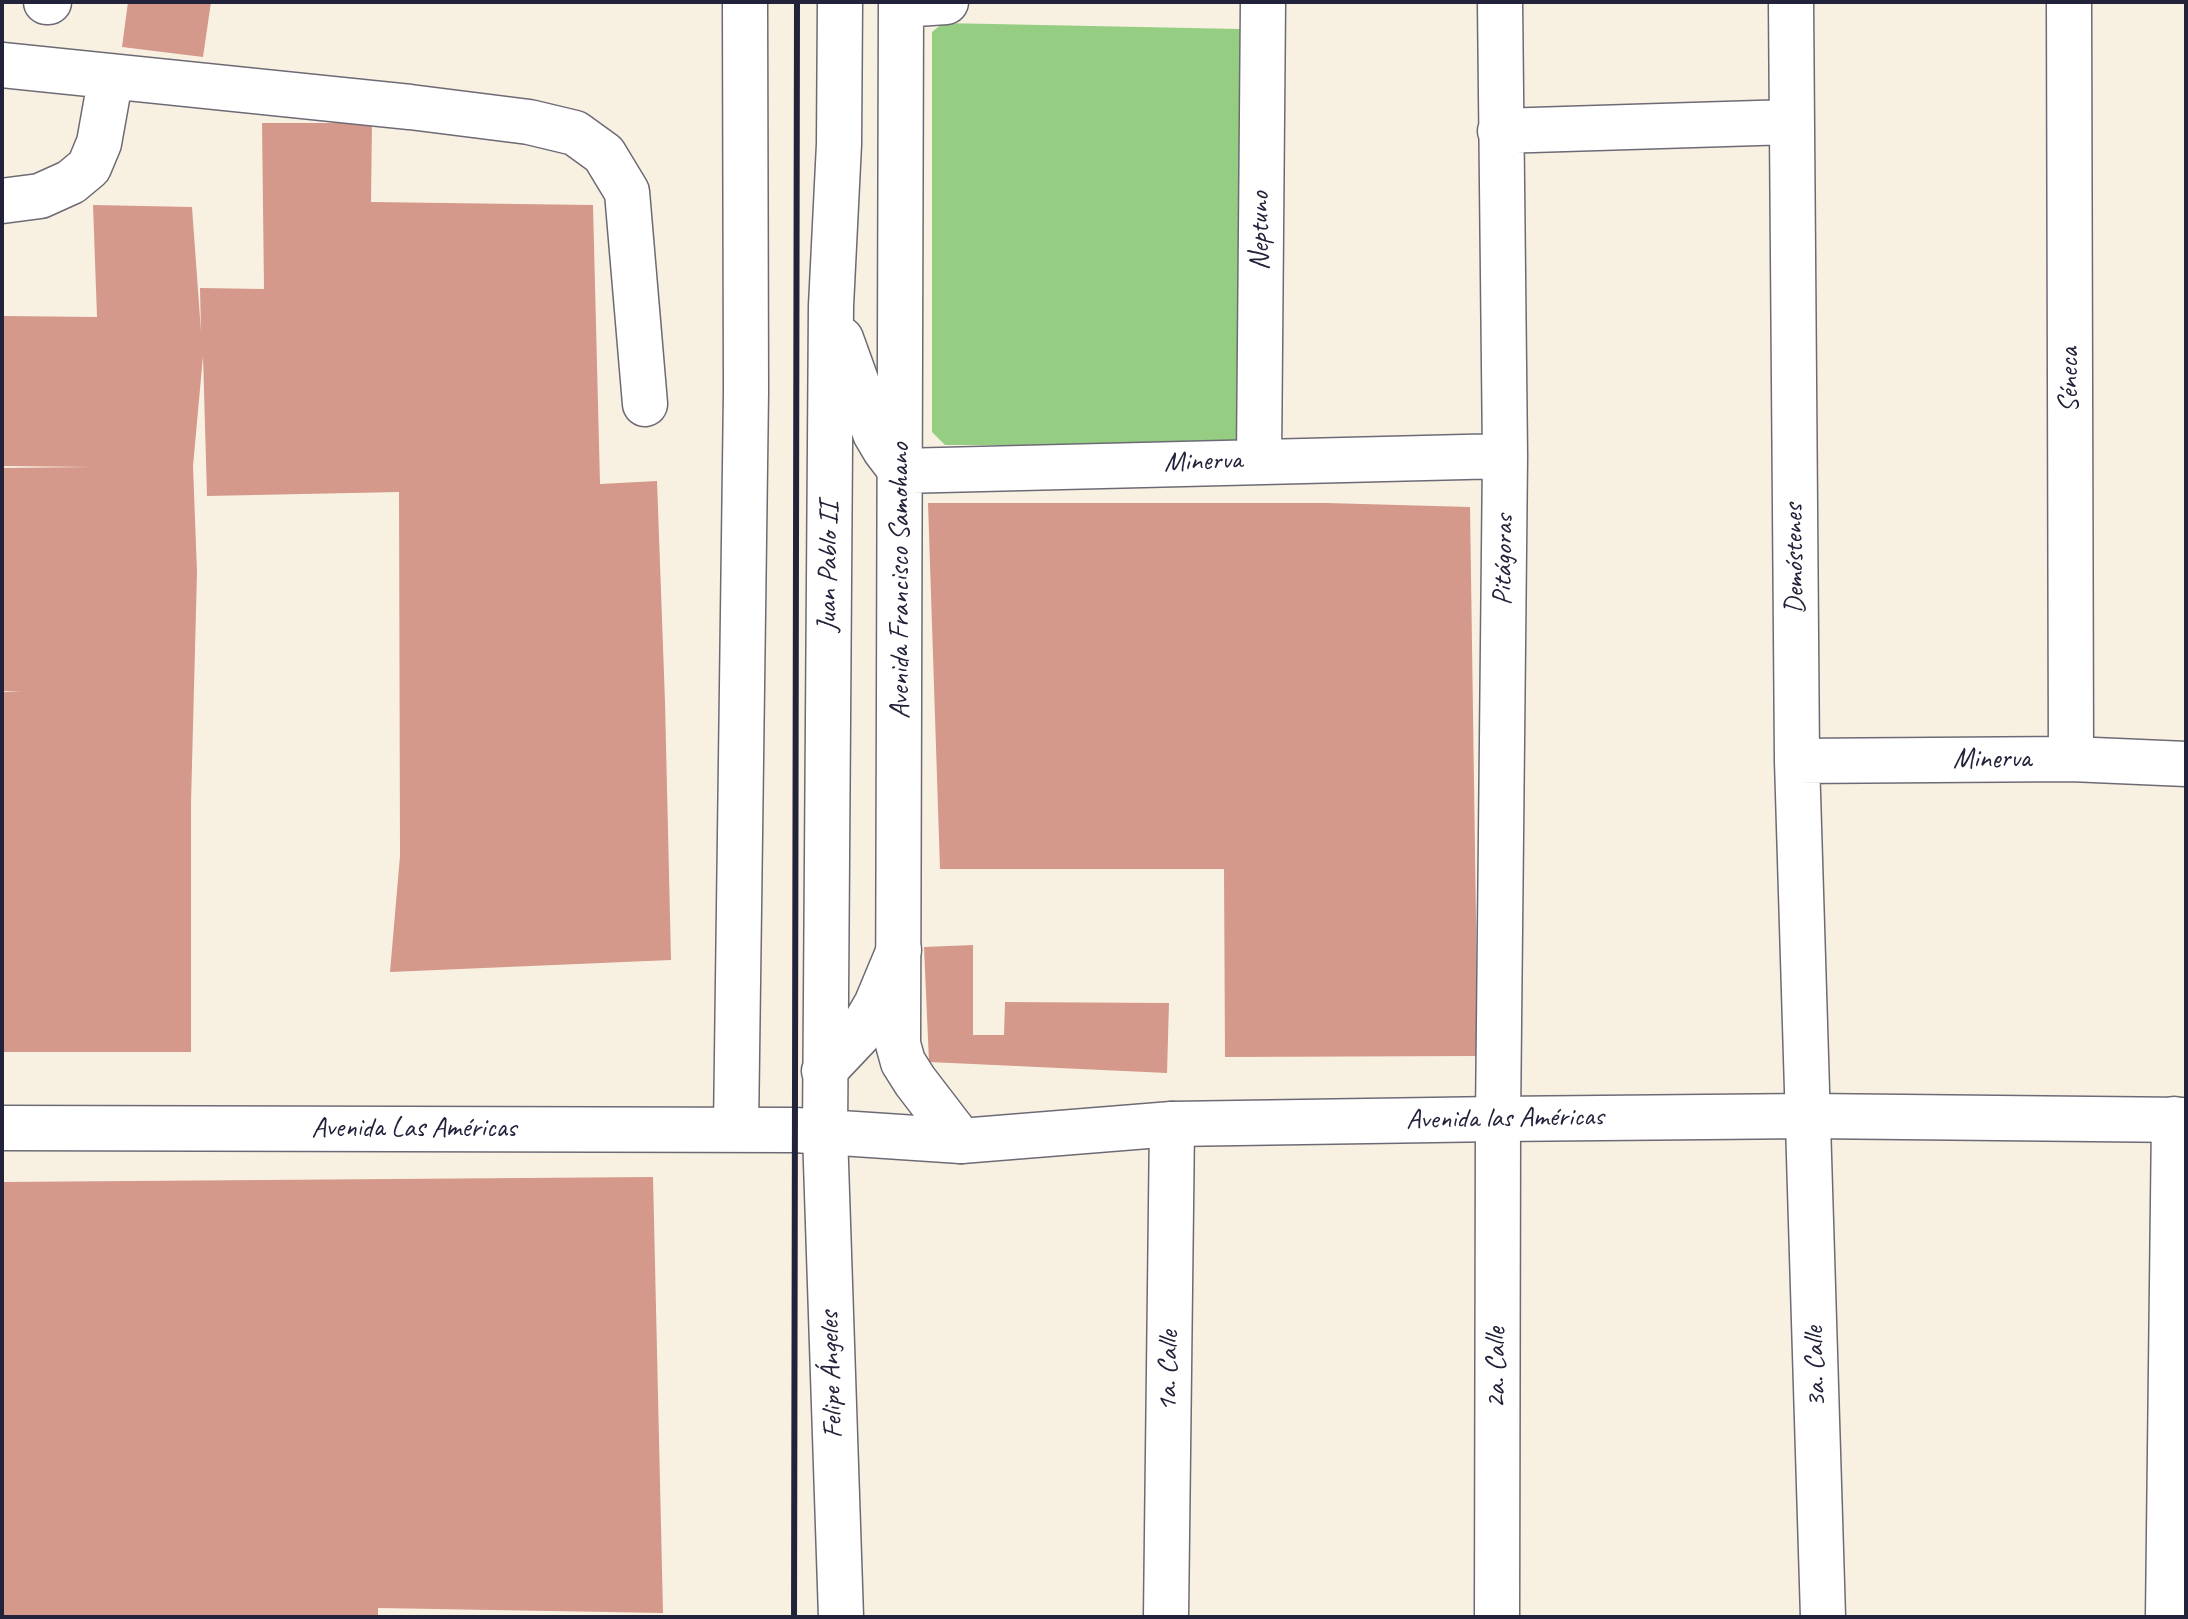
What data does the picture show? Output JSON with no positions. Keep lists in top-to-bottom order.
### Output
{
  "streets": {
    "street": [
      "Neptuno",
      "Séneca",
      "Minerva",
      "Demóstenes",
      "Pitágoras",
      "Juan Pablo II",
      "Avenida Francisco Samohano",
      "Avenida las Américas",
      "Avenida Las Américas",
      "3a. Calle",
      "2a. Calle",
      "1a. Calle",
      "Felipe Ángeles"
    ]
  },
  "crossings": [
    ["Neptuno", "Minerva"],
    ["Séneca", "Minerva"],
    ["Minerva", "Demóstenes"],
    ["Minerva", "Pitágoras"],
    ["Minerva", "Avenida Francisco Samohano"],
    ["Demóstenes", "Avenida las Américas"],
    ["Demóstenes", "3a. Calle"],
    ["Pitágoras", "Avenida las Américas"],
    ["Pitágoras", "2a. Calle"],
    ["Juan Pablo II", "Avenida las Américas"],
    ["Juan Pablo II", "Avenida Las Américas"],
    ["Juan Pablo II", "Felipe Ángeles"],
    ["Avenida Francisco Samohano", "Avenida las Américas"],
    ["Avenida las Américas", "Avenida Las Américas"],
    ["Avenida las Américas", "3a. Calle"],
    ["Avenida las Américas", "2a. Calle"],
    ["Avenida las Américas", "1a. Calle"],
    ["Avenida las Américas", "Felipe Ángeles"],
    ["Avenida Las Américas", "Felipe Ángeles"]
  ]
}
